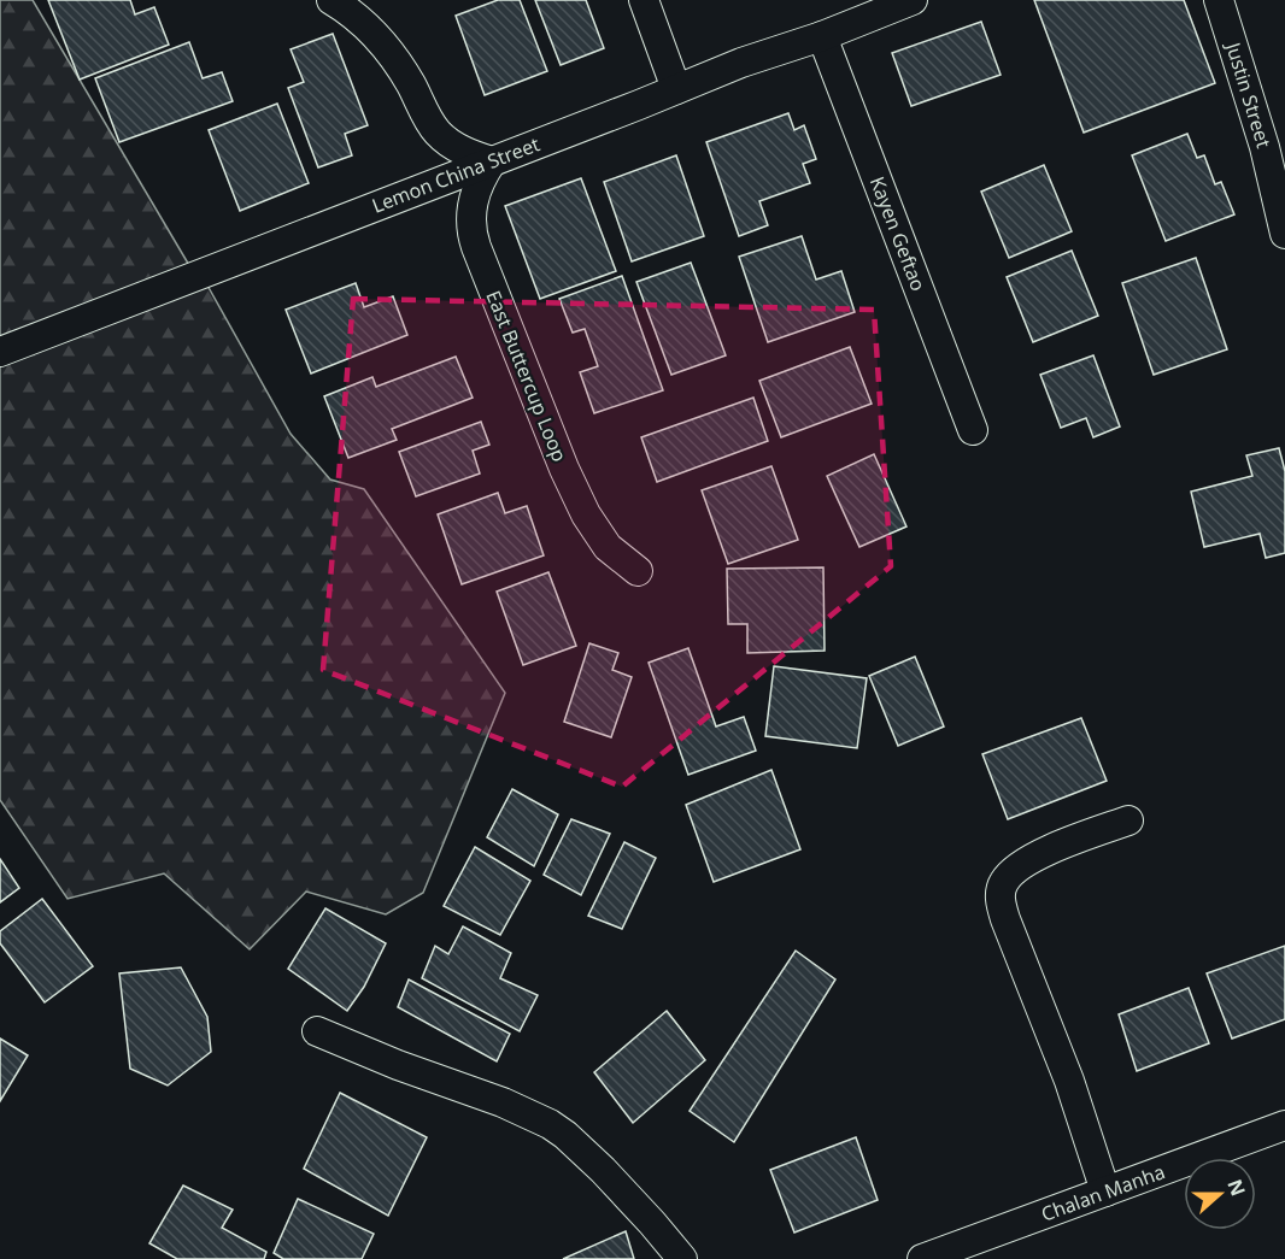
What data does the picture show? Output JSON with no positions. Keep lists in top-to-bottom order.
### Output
{
  "streets": {
    "street": [
      "Justin Street",
      "Lemon China Street",
      "Kayen Geftao",
      "East Buttercup Loop",
      "Chalan Manha"
    ]
  },
  "crossings": [
    ["Lemon China Street", "Kayen Geftao"],
    ["Lemon China Street", "East Buttercup Loop"]
  ],
  "north": "right"
}
